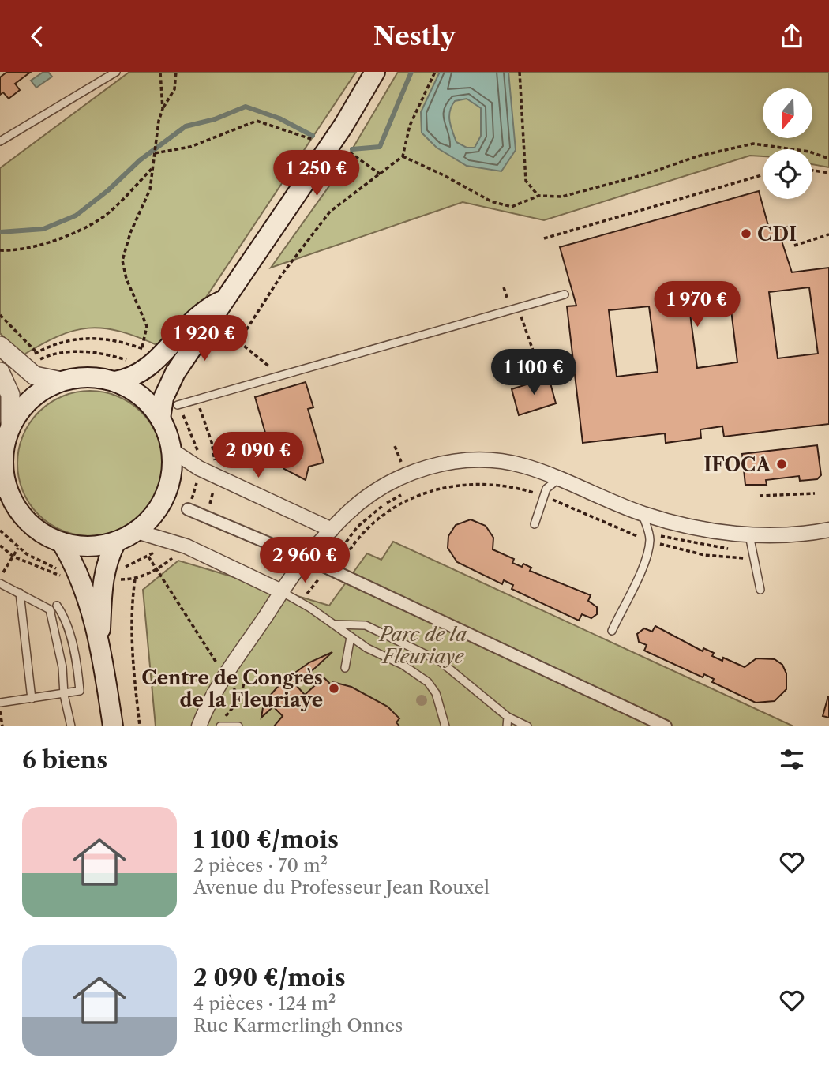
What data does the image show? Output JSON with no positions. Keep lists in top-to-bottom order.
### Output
{
  "parks": ["Parc de la Fleuriaye"],
  "places": ["CDI", "IFOCA", "Centre de Congrès de la Fleuriaye"],
  "north": "bottom",
  "page": {
    "header": "Nestly",
    "price": [
      "1 250 €",
      "1 970 €",
      "1 920 €",
      "1 100 €",
      "2 090 €",
      "2 960 €"
    ],
    "heading": "6 biens",
    "list": [
      {
        "name": "1 100 €/mois",
        "note": "2 pièces · 70 m² · Avenue du Professeur Jean Rouxel"
      },
      {
        "name": "2 090 €/mois",
        "note": "4 pièces · 124 m² · Rue Karmerlingh Onnes"
      }
    ]
  }
}
